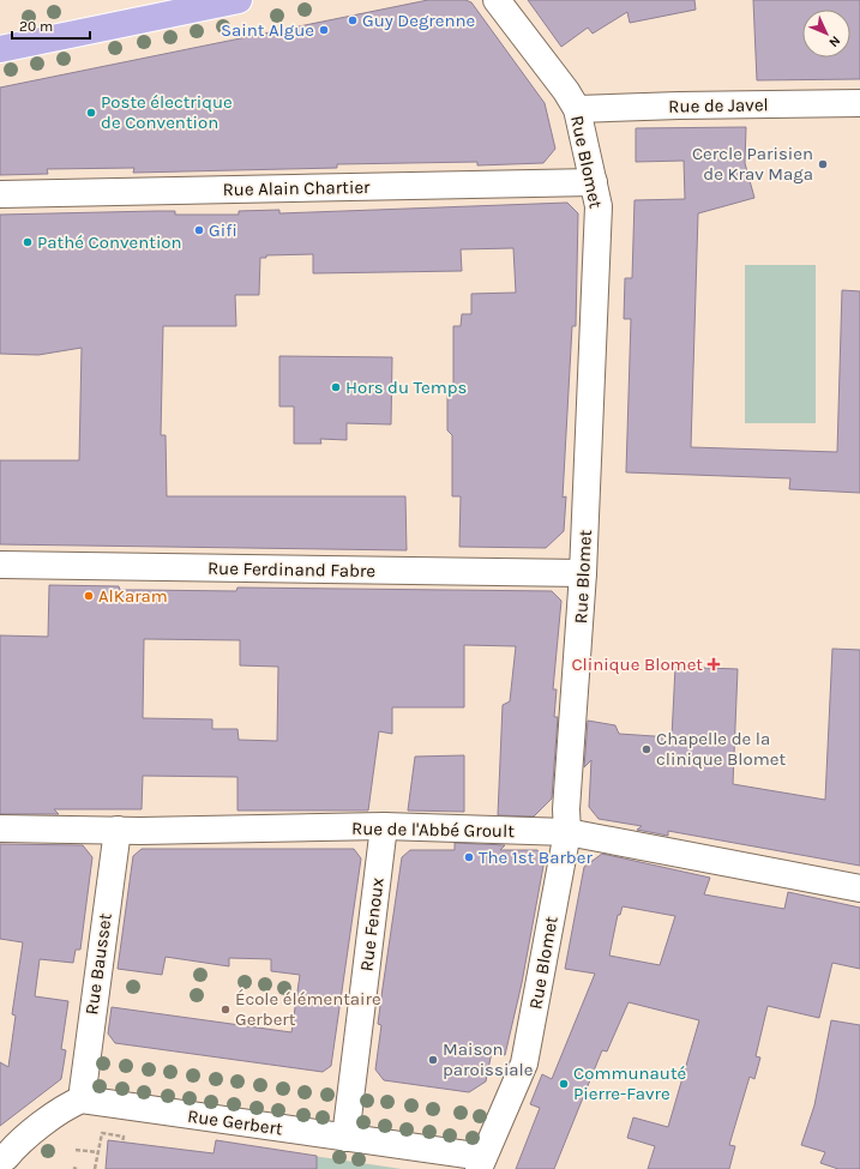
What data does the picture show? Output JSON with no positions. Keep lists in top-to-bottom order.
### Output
{
  "streets": {
    "street": [
      "Rue de Javel",
      "Rue Blomet",
      "Rue Alain Chartier",
      "Rue Ferdinand Fabre",
      "Rue de l'Abbé Groult",
      "Rue Fenoux",
      "Rue Bausset",
      "Rue Gerbert"
    ]
  },
  "crossings": [
    ["Rue de Javel", "Rue Blomet"],
    ["Rue Blomet", "Rue Alain Chartier"],
    ["Rue Blomet", "Rue Ferdinand Fabre"],
    ["Rue Blomet", "Rue de l'Abbé Groult"],
    ["Rue Blomet", "Rue Gerbert"],
    ["Rue de l'Abbé Groult", "Rue Fenoux"],
    ["Rue de l'Abbé Groult", "Rue Bausset"],
    ["Rue Fenoux", "Rue Gerbert"],
    ["Rue Bausset", "Rue Gerbert"]
  ],
  "places": {
    "other": [
      "Guy Degrenne",
      "Saint Algue",
      "Poste électrique de Convention",
      "Cercle Parisien de Krav Maga",
      "Gifi",
      "Pathé Convention",
      "Hors du Temps",
      "AlKaram",
      "Chapelle de la clinique Blomet",
      "The 1st Barber",
      "École élémentaire Gerbert",
      "Maison paroissiale",
      "Communauté Pierre-Favre"
    ],
    "health": ["Clinique Blomet"]
  },
  "scale_bar": "20 m",
  "north": "bottom right"
}
